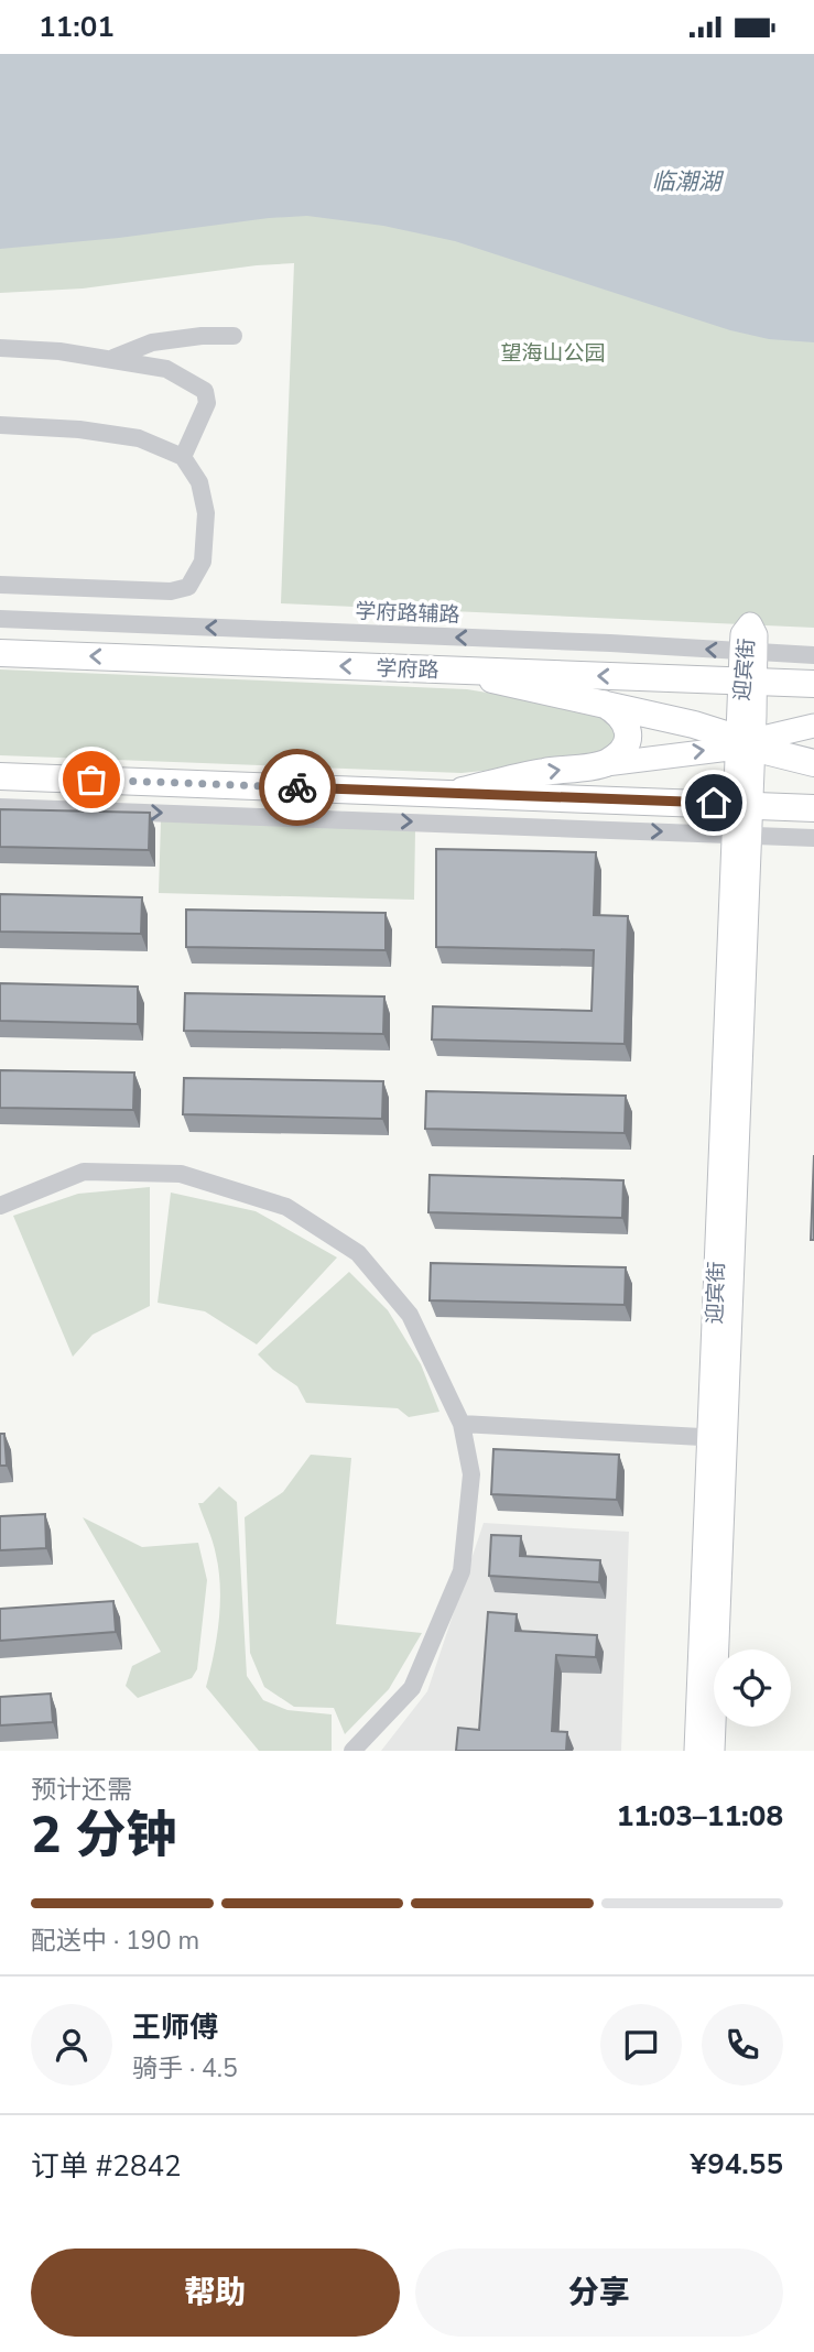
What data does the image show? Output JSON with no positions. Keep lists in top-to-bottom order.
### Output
{
  "streets": {
    "main road": ["学府路", "迎宾街"],
    "street": ["学府路辅路"]
  },
  "crossings": [
    ["学府路辅路", "迎宾街"],
    ["学府路", "迎宾街"]
  ],
  "one_way": ["学府路辅路"],
  "water": ["临潮湖"],
  "parks": ["望海山公园"],
  "page": {
    "status": "11:01",
    "heading": ["2 分钟", "预计还需", "11:03–11:08"],
    "panel": [
      "王师傅",
      "骑手 · 4.5",
      "订单 #2842",
      "¥94.55"
    ],
    "bar": "配送中 · 190 m",
    "buttons": ["帮助", "分享"]
  }
}
